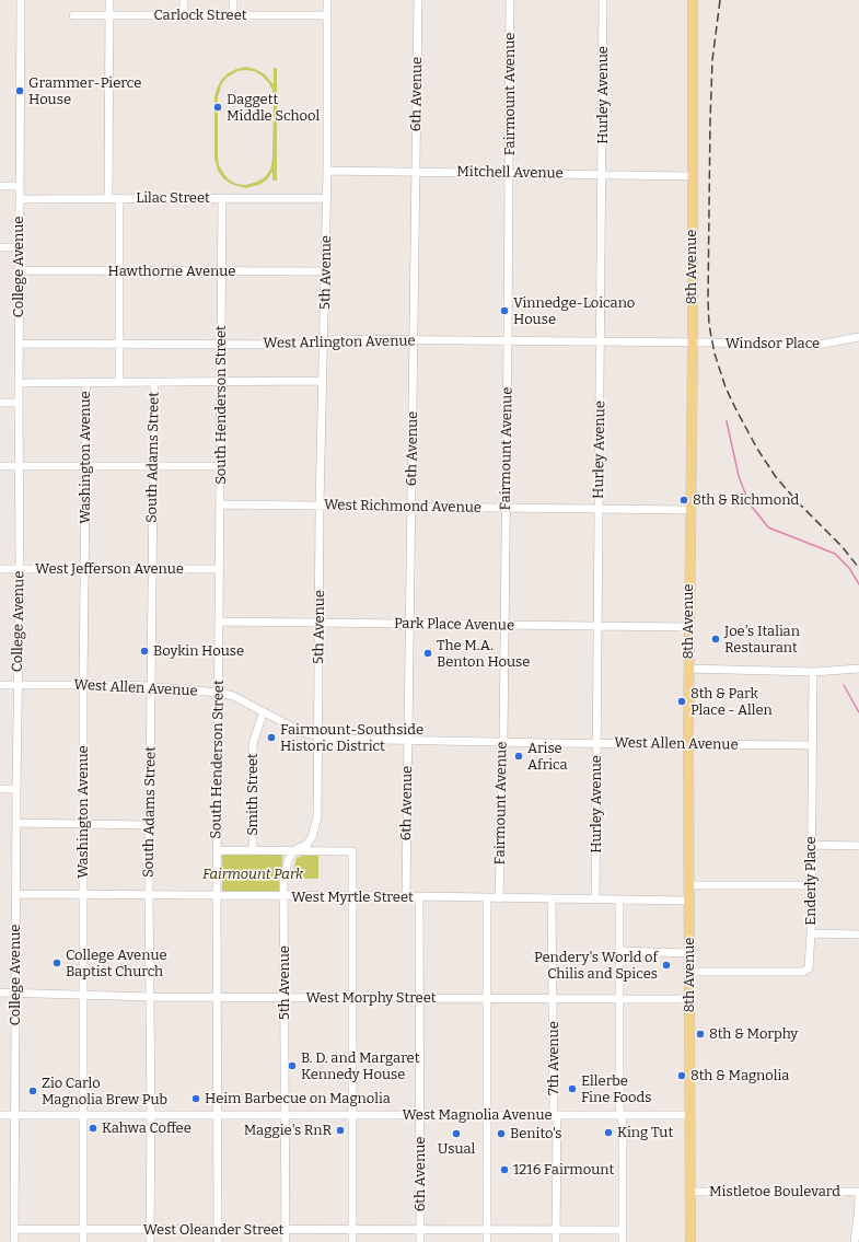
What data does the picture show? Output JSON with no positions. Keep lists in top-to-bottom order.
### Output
{
  "streets": {
    "main road": ["8th Avenue"],
    "street": [
      "Carlock Street",
      "6th Avenue",
      "Fairmount Avenue",
      "Hurley Avenue",
      "Mitchell Avenue",
      "Lilac Street",
      "College Avenue",
      "Hawthorne Avenue",
      "5th Avenue",
      "West Arlington Avenue",
      "Windsor Place",
      "South Henderson Street",
      "Washington Avenue",
      "South Adams Street",
      "West Richmond Avenue",
      "West Jefferson Avenue",
      "Park Place Avenue",
      "West Allen Avenue",
      "Smith Street",
      "Enderly Place",
      "West Myrtle Street",
      "West Morphy Street",
      "7th Avenue",
      "West Magnolia Avenue",
      "Mistletoe Boulevard",
      "West Oleander Street"
    ]
  },
  "crossings": [
    ["Carlock Street", "5th Avenue"],
    ["6th Avenue", "Mitchell Avenue"],
    ["6th Avenue", "West Arlington Avenue"],
    ["6th Avenue", "West Richmond Avenue"],
    ["6th Avenue", "Park Place Avenue"],
    ["6th Avenue", "West Allen Avenue"],
    ["6th Avenue", "West Myrtle Street"],
    ["6th Avenue", "West Morphy Street"],
    ["6th Avenue", "West Magnolia Avenue"],
    ["6th Avenue", "West Oleander Street"],
    ["Fairmount Avenue", "Mitchell Avenue"],
    ["Fairmount Avenue", "West Arlington Avenue"],
    ["Fairmount Avenue", "West Richmond Avenue"],
    ["Fairmount Avenue", "Park Place Avenue"],
    ["Fairmount Avenue", "West Allen Avenue"],
    ["Fairmount Avenue", "West Myrtle Street"],
    ["Hurley Avenue", "Mitchell Avenue"],
    ["Hurley Avenue", "West Arlington Avenue"],
    ["Hurley Avenue", "West Richmond Avenue"],
    ["Hurley Avenue", "Park Place Avenue"],
    ["Hurley Avenue", "West Allen Avenue"],
    ["Hurley Avenue", "West Myrtle Street"],
    ["Mitchell Avenue", "8th Avenue"],
    ["Mitchell Avenue", "5th Avenue"],
    ["Lilac Street", "College Avenue"],
    ["Lilac Street", "5th Avenue"],
    ["Lilac Street", "South Henderson Street"],
    ["College Avenue", "Hawthorne Avenue"],
    ["College Avenue", "West Arlington Avenue"],
    ["College Avenue", "West Jefferson Avenue"],
    ["College Avenue", "West Allen Avenue"],
    ["College Avenue", "West Myrtle Street"],
    ["College Avenue", "West Morphy Street"],
    ["College Avenue", "West Magnolia Avenue"],
    ["College Avenue", "West Oleander Street"],
    ["8th Avenue", "West Arlington Avenue"],
    ["8th Avenue", "West Richmond Avenue"],
    ["8th Avenue", "Park Place Avenue"],
    ["8th Avenue", "West Allen Avenue"],
    ["8th Avenue", "Enderly Place"],
    ["8th Avenue", "West Myrtle Street"],
    ["8th Avenue", "West Morphy Street"],
    ["8th Avenue", "West Magnolia Avenue"],
    ["8th Avenue", "Mistletoe Boulevard"],
    ["Hawthorne Avenue", "5th Avenue"],
    ["Hawthorne Avenue", "South Henderson Street"],
    ["5th Avenue", "West Arlington Avenue"],
    ["5th Avenue", "West Richmond Avenue"],
    ["5th Avenue", "Park Place Avenue"],
    ["5th Avenue", "West Allen Avenue"],
    ["5th Avenue", "West Myrtle Street"],
    ["5th Avenue", "West Morphy Street"],
    ["5th Avenue", "West Magnolia Avenue"],
    ["5th Avenue", "West Oleander Street"],
    ["West Arlington Avenue", "Windsor Place"],
    ["West Arlington Avenue", "South Henderson Street"],
    ["South Henderson Street", "West Richmond Avenue"],
    ["South Henderson Street", "West Jefferson Avenue"],
    ["South Henderson Street", "Park Place Avenue"],
    ["South Henderson Street", "West Allen Avenue"],
    ["South Henderson Street", "West Myrtle Street"],
    ["South Henderson Street", "West Morphy Street"],
    ["South Henderson Street", "West Magnolia Avenue"],
    ["South Henderson Street", "West Oleander Street"],
    ["Washington Avenue", "West Jefferson Avenue"],
    ["Washington Avenue", "West Allen Avenue"],
    ["Washington Avenue", "West Myrtle Street"],
    ["Washington Avenue", "West Morphy Street"],
    ["Washington Avenue", "West Magnolia Avenue"],
    ["Washington Avenue", "West Oleander Street"],
    ["South Adams Street", "West Jefferson Avenue"],
    ["South Adams Street", "West Allen Avenue"],
    ["South Adams Street", "West Myrtle Street"],
    ["South Adams Street", "West Morphy Street"],
    ["South Adams Street", "West Magnolia Avenue"],
    ["South Adams Street", "West Oleander Street"],
    ["West Allen Avenue", "Smith Street"],
    ["West Allen Avenue", "Enderly Place"],
    ["West Myrtle Street", "7th Avenue"],
    ["West Morphy Street", "7th Avenue"],
    ["7th Avenue", "West Magnolia Avenue"],
    ["7th Avenue", "West Oleander Street"]
  ],
  "parks": ["Fairmount Park"],
  "places": [
    "Grammer-Pierce House",
    "Daggett Middle School",
    "Vinnedge-Loicano House",
    "8th & Richmond",
    "Joe's Italian Restaurant",
    "Boykin House",
    "The M.A. Benton House",
    "8th & Park Place - Allen",
    "Fairmount-Southside Historic District",
    "Arise Africa",
    "College Avenue Baptist Church",
    "Pendery's World of Chilis and Spices",
    "8th & Morphy",
    "B. D. and Margaret Kennedy House",
    "8th & Magnolia",
    "Ellerbe Fine Foods",
    "Zio Carlo Magnolia Brew Pub",
    "Heim Barbecue on Magnolia",
    "Kahwa Coffee",
    "Maggie's RnR",
    "King Tut",
    "Usual",
    "Benito's",
    "1216 Fairmount"
  ]
}
